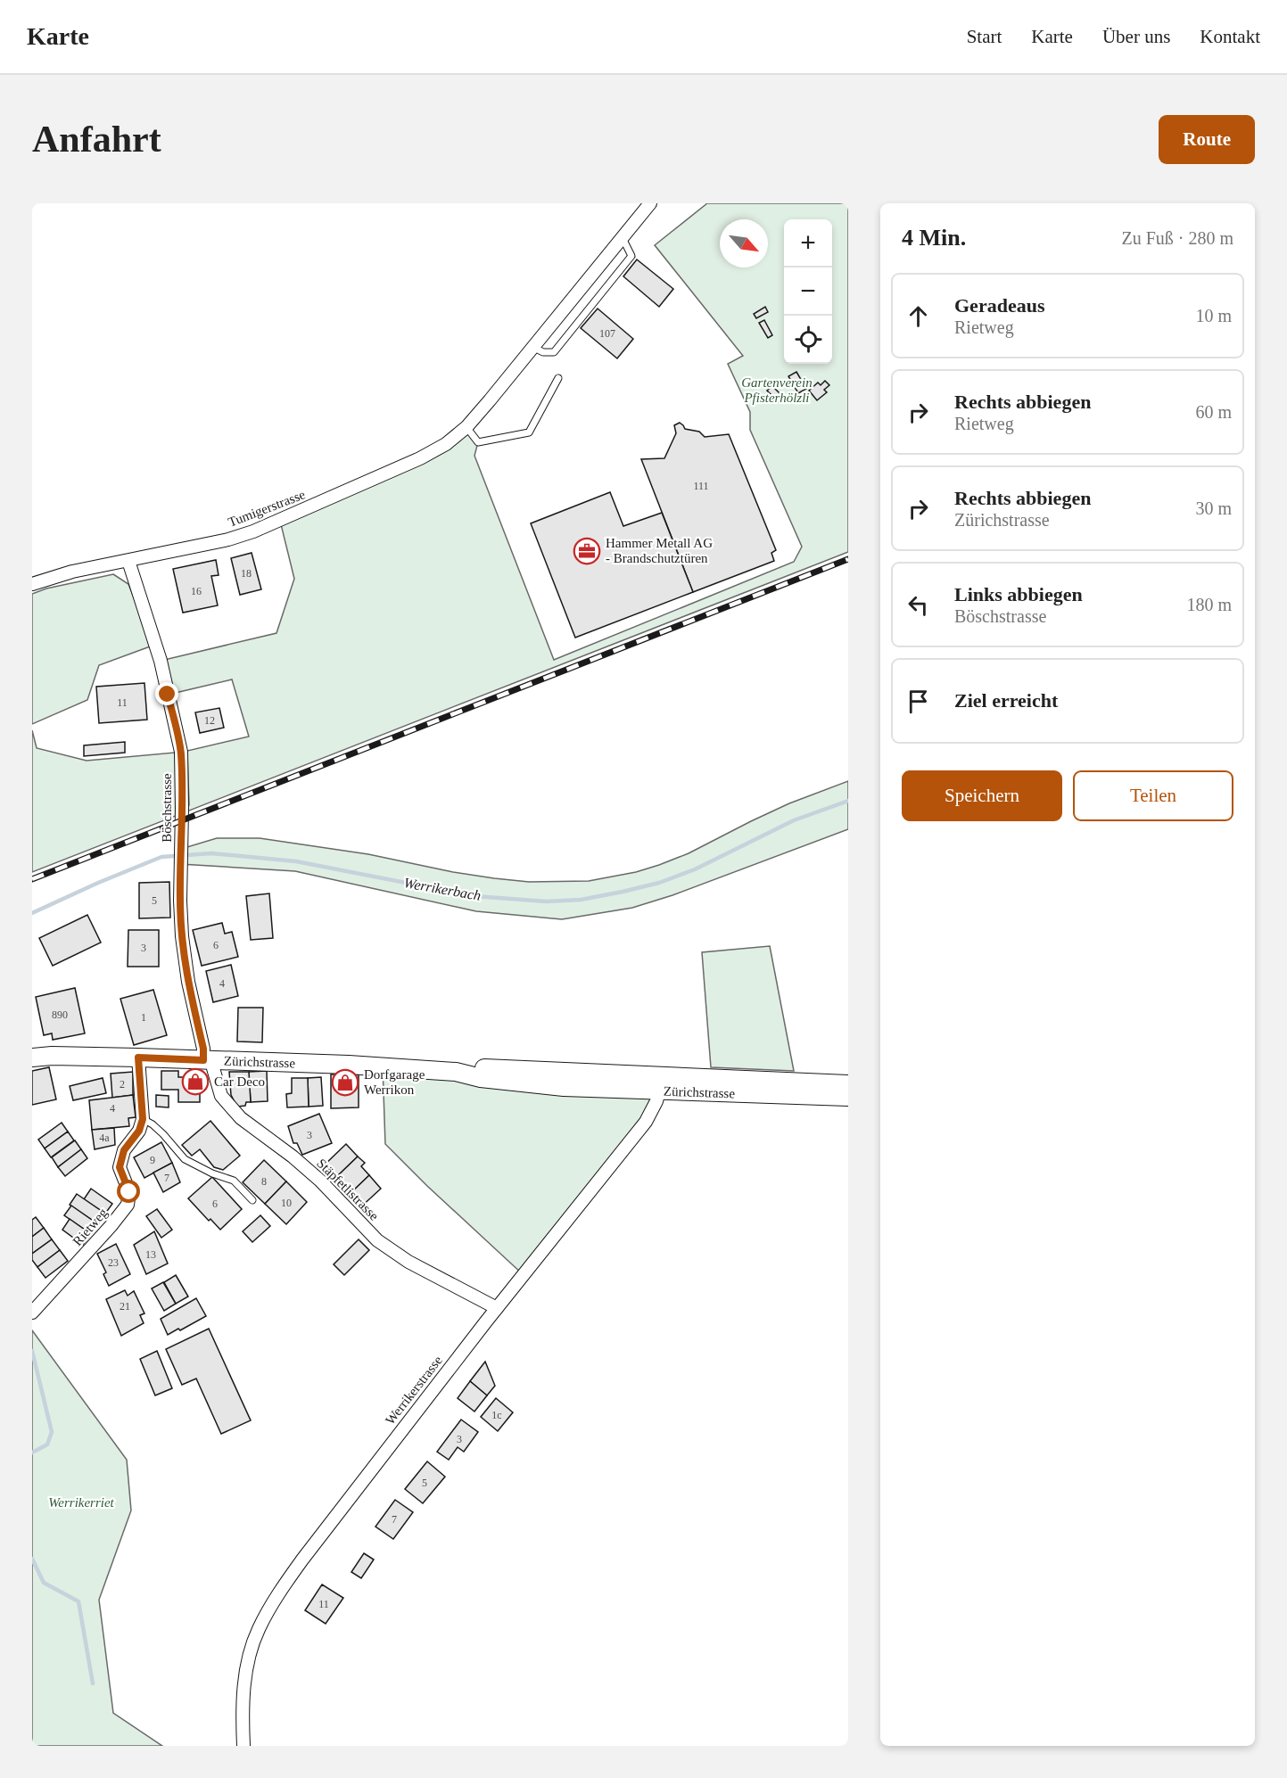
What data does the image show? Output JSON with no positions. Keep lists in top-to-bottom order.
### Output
{
  "streets": {
    "main road": ["Zürichstrasse"],
    "street": [
      "Tumigerstrasse",
      "Böschstrasse",
      "Stäpfetlistrasse",
      "Rietweg",
      "Werrikerstrasse"
    ]
  },
  "crossings": [
    ["Tumigerstrasse", "Böschstrasse"],
    ["Böschstrasse", "Zürichstrasse"],
    ["Böschstrasse", "Stäpfetlistrasse"],
    ["Zürichstrasse", "Stäpfetlistrasse"],
    ["Zürichstrasse", "Werrikerstrasse"],
    ["Stäpfetlistrasse", "Werrikerstrasse"]
  ],
  "water": ["Werrikerbach"],
  "parks": ["Gartenverein Pfisterhölzli", "Werrikerriet"],
  "places": {
    "office": ["Hammer Metall AG - Brandschutztüren"],
    "shop": ["Car Deco", "Dorfgarage Werrikon"]
  },
  "house_numbers": [
    "107",
    "111",
    "18",
    "16",
    "11",
    "12",
    "5",
    "6",
    "3",
    "4",
    "890",
    "1",
    "2",
    "4",
    "3",
    "4a",
    "9",
    "7",
    "8",
    "10",
    "6",
    "13",
    "23",
    "21",
    "1c",
    "3",
    "5",
    "7",
    "11"
  ],
  "north": "bottom right",
  "page": {
    "header": "Karte",
    "nav": [
      "Start",
      "Karte",
      "Über uns",
      "Kontakt"
    ],
    "buttons": [
      "Route",
      ["Speichern", "Teilen"]
    ],
    "title": "Anfahrt",
    "heading": ["4 Min.", "Zu Fuß · 280 m"],
    "map_buttons": ["+", "−"],
    "list": [
      ["Geradeaus", "Rietweg", "10 m"],
      ["Rechts abbiegen", "Rietweg", "60 m"],
      ["Rechts abbiegen", "Zürichstrasse", "30 m"],
      ["Links abbiegen", "Böschstrasse", "180 m"],
      "Ziel erreicht"
    ]
  }
}
